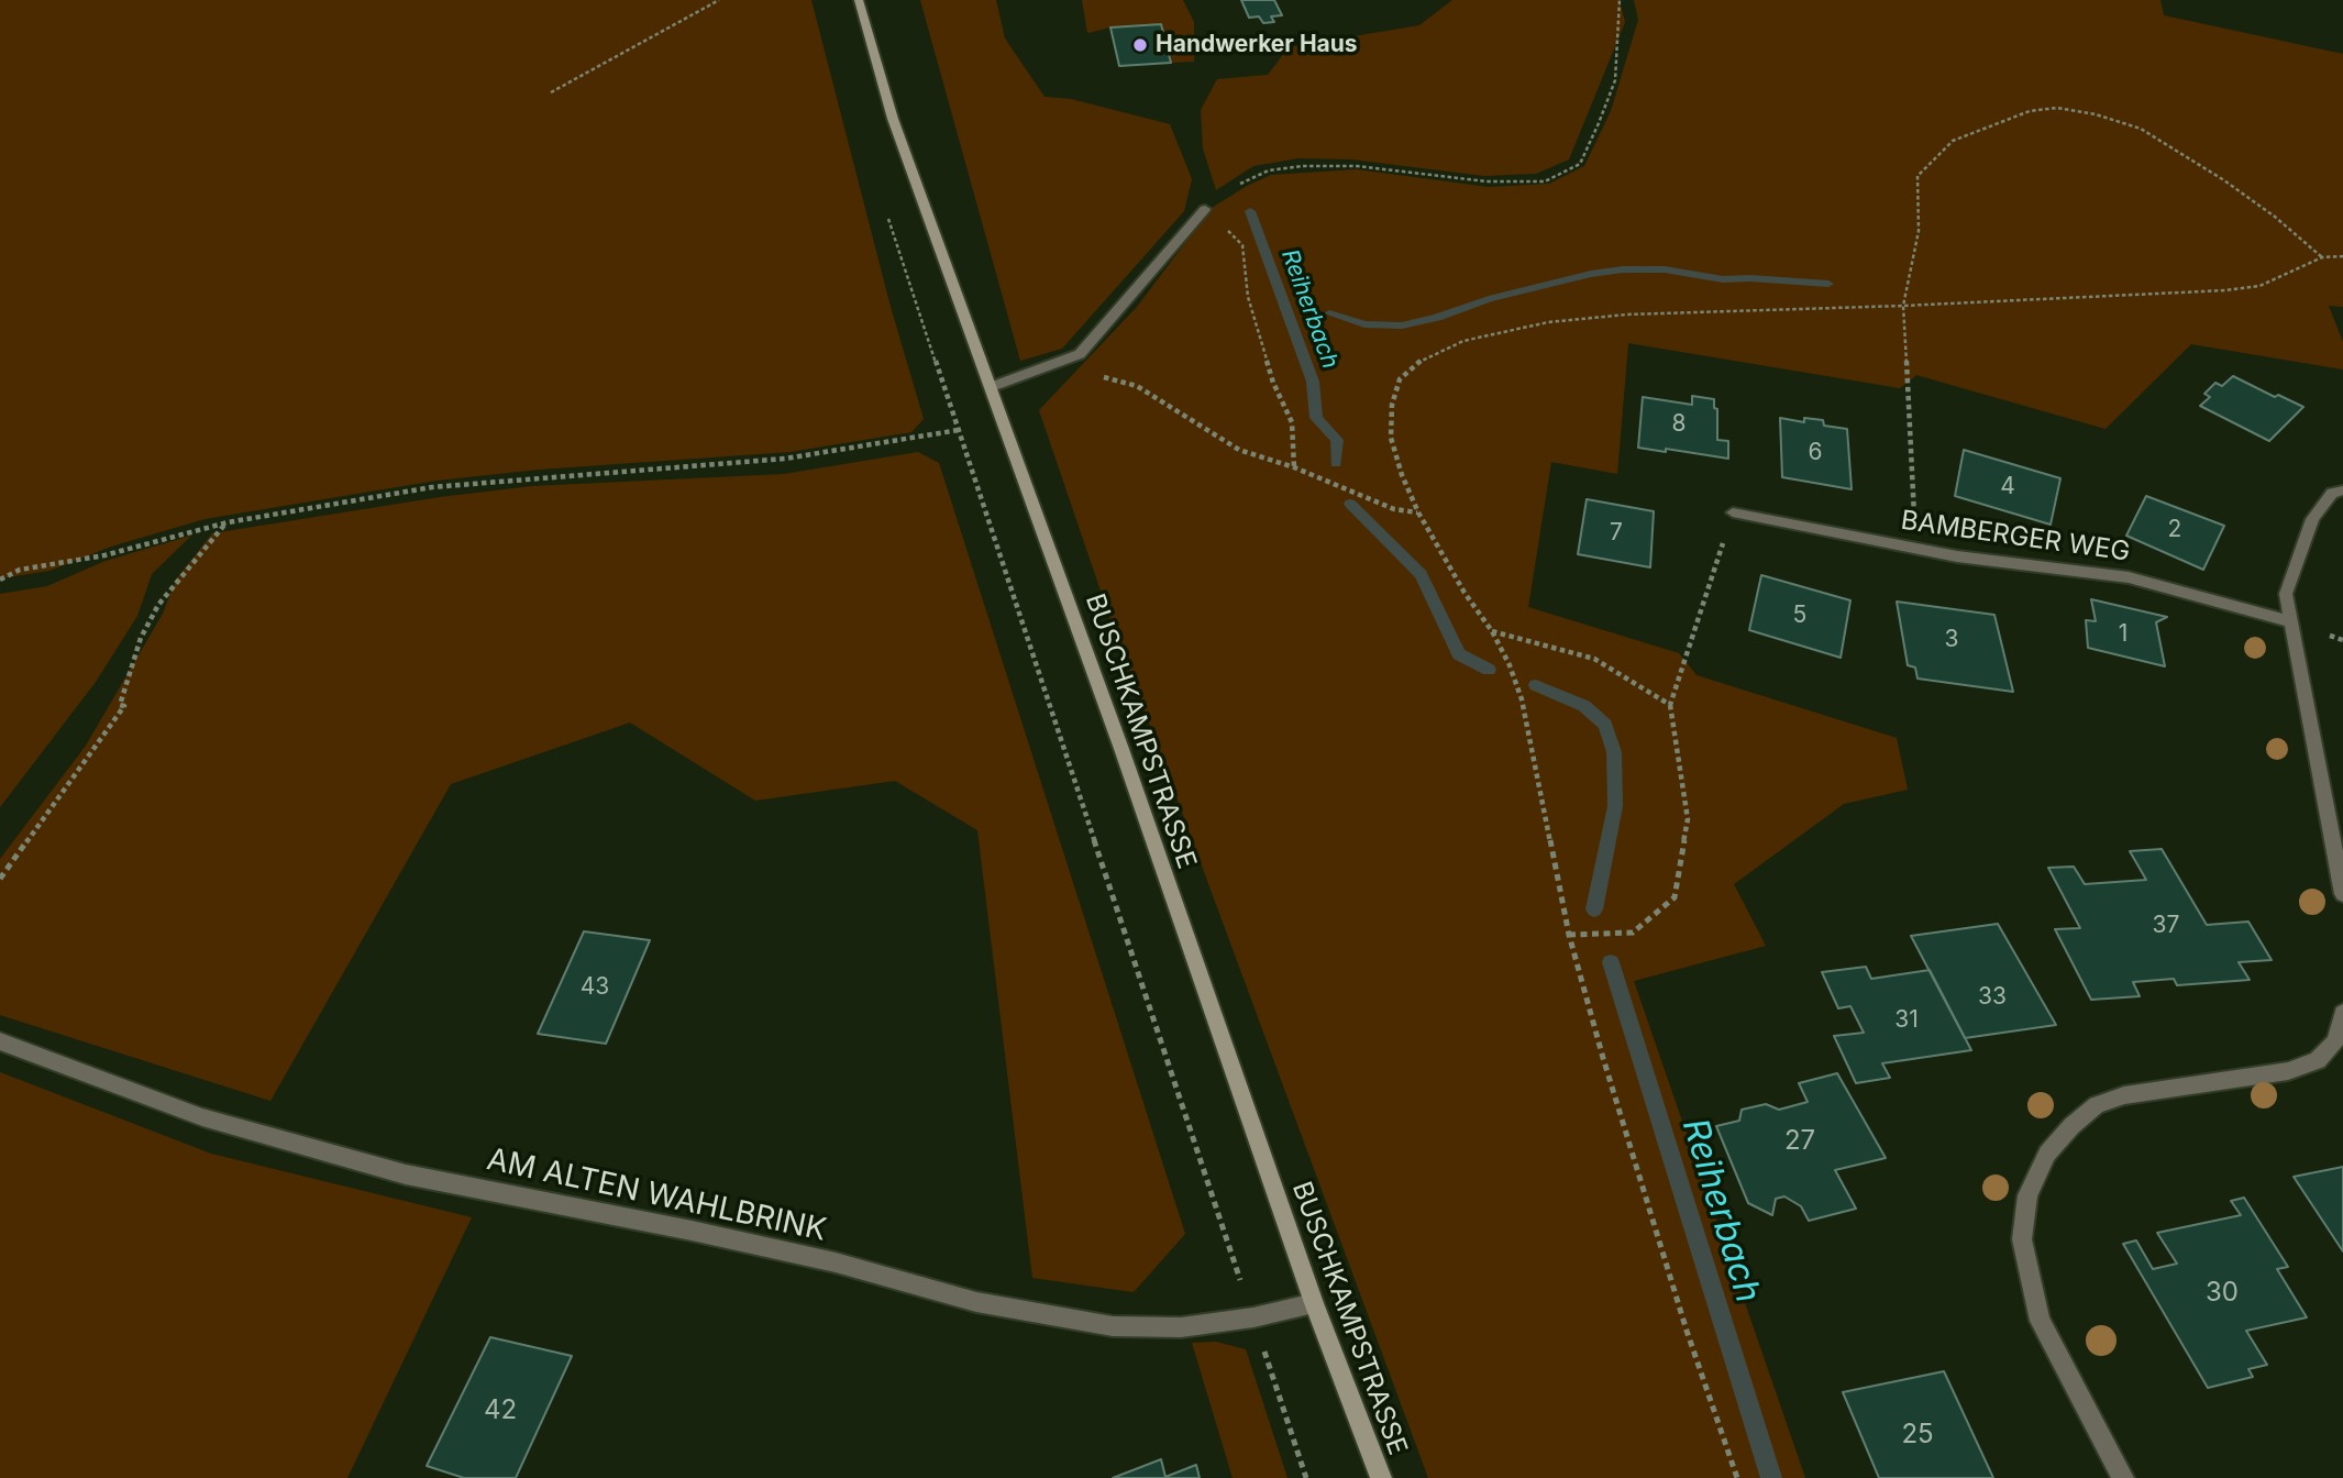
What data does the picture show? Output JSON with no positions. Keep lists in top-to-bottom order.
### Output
{
  "streets": {
    "main road": ["BUSCHKAMPSTRASSE"],
    "street": ["BAMBERGER WEG", "AM ALTEN WAHLBRINK"]
  },
  "crossings": [
    ["BUSCHKAMPSTRASSE", "AM ALTEN WAHLBRINK"]
  ],
  "water": ["Reiherbach"],
  "places": ["Handwerker Haus"],
  "house_numbers": [
    "8",
    "6",
    "4",
    "2",
    "7",
    "5",
    "1",
    "3",
    "37",
    "43",
    "33",
    "31",
    "27",
    "30",
    "42",
    "25"
  ]
}
